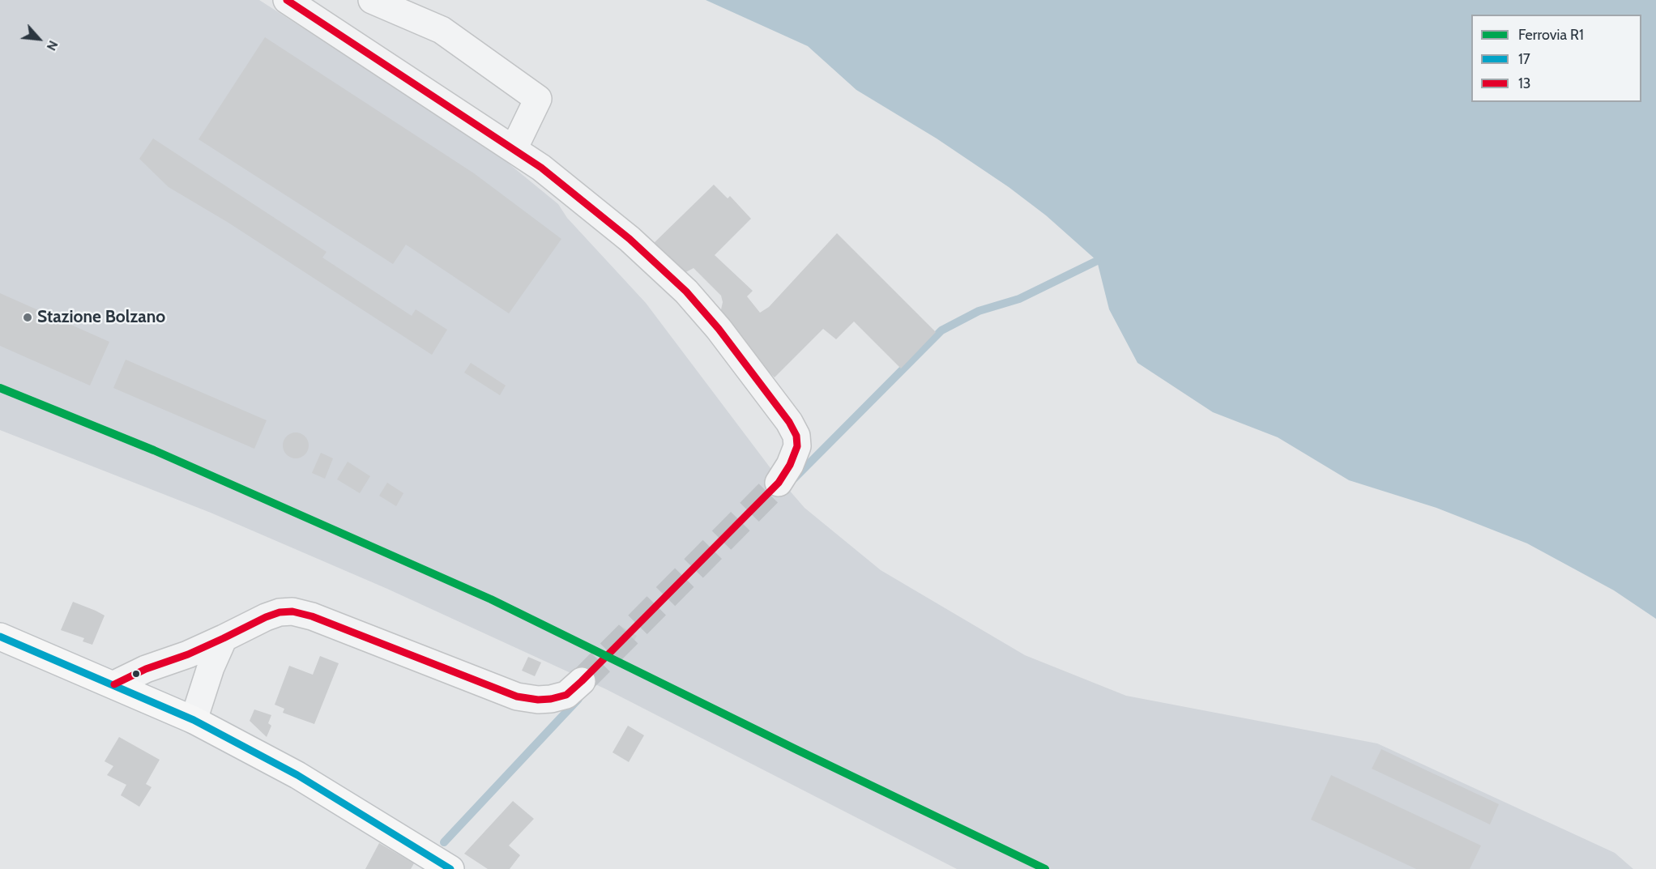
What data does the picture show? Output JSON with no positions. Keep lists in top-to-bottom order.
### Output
{
  "places": ["Stazione Bolzano"],
  "lines": ["transit line 13", "rail line R1", "transit line 17"],
  "legend": ["Ferrovia R1", "17", "13"],
  "north": "bottom right"
}
